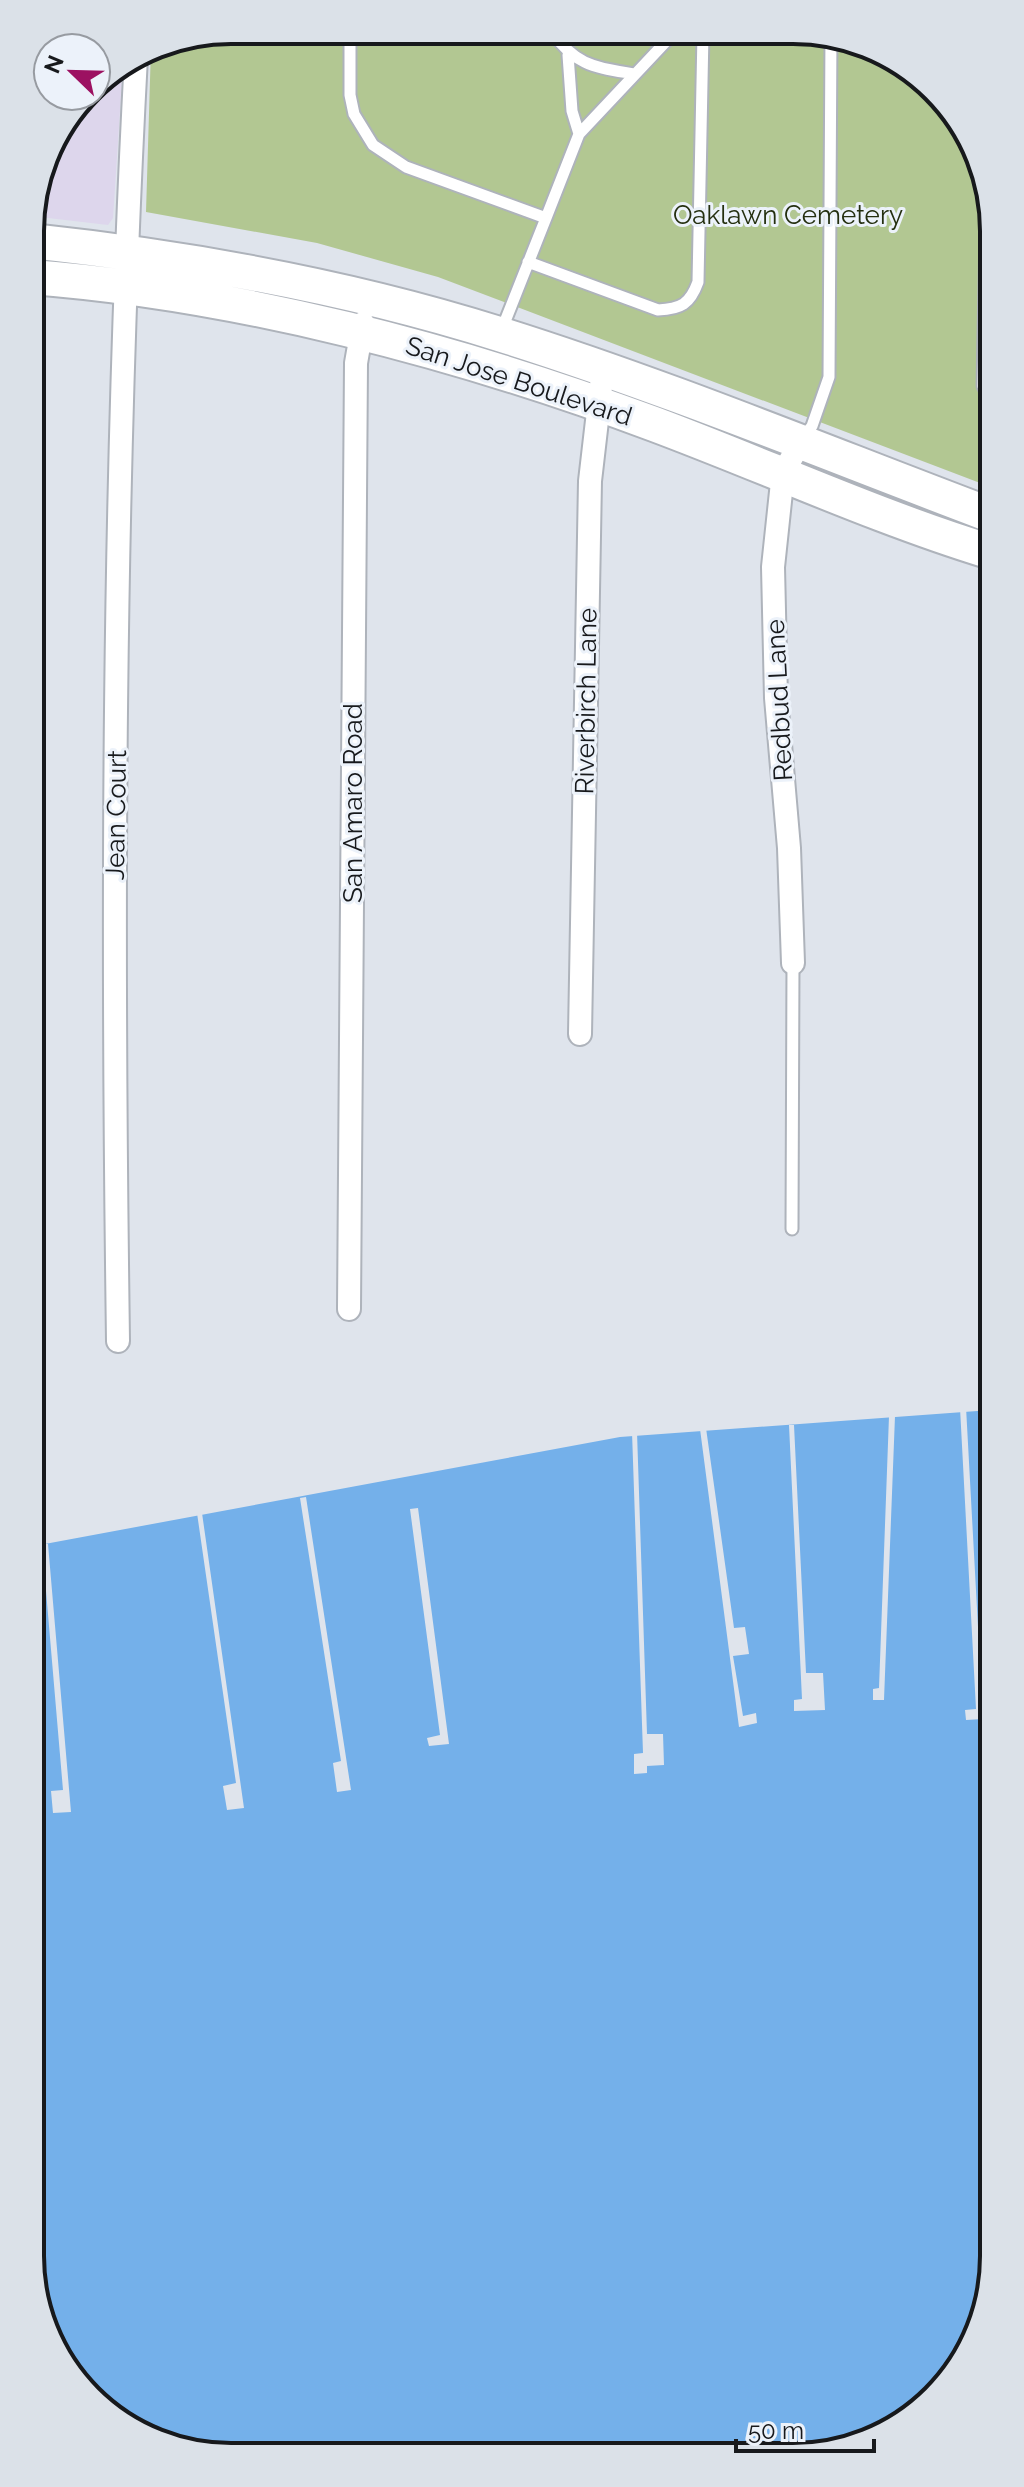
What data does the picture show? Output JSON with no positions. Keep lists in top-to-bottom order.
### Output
{
  "streets": {
    "main road": ["San Jose Boulevard"],
    "street": [
      "Redbud Lane",
      "Riverbirch Lane",
      "San Amaro Road",
      "Jean Court"
    ]
  },
  "crossings": [
    ["San Jose Boulevard", "Redbud Lane"],
    ["San Jose Boulevard", "Riverbirch Lane"],
    ["San Jose Boulevard", "San Amaro Road"],
    ["San Jose Boulevard", "Jean Court"]
  ],
  "parks": ["Oaklawn Cemetery"],
  "scale_bar": "50 m",
  "north": "top left"
}
